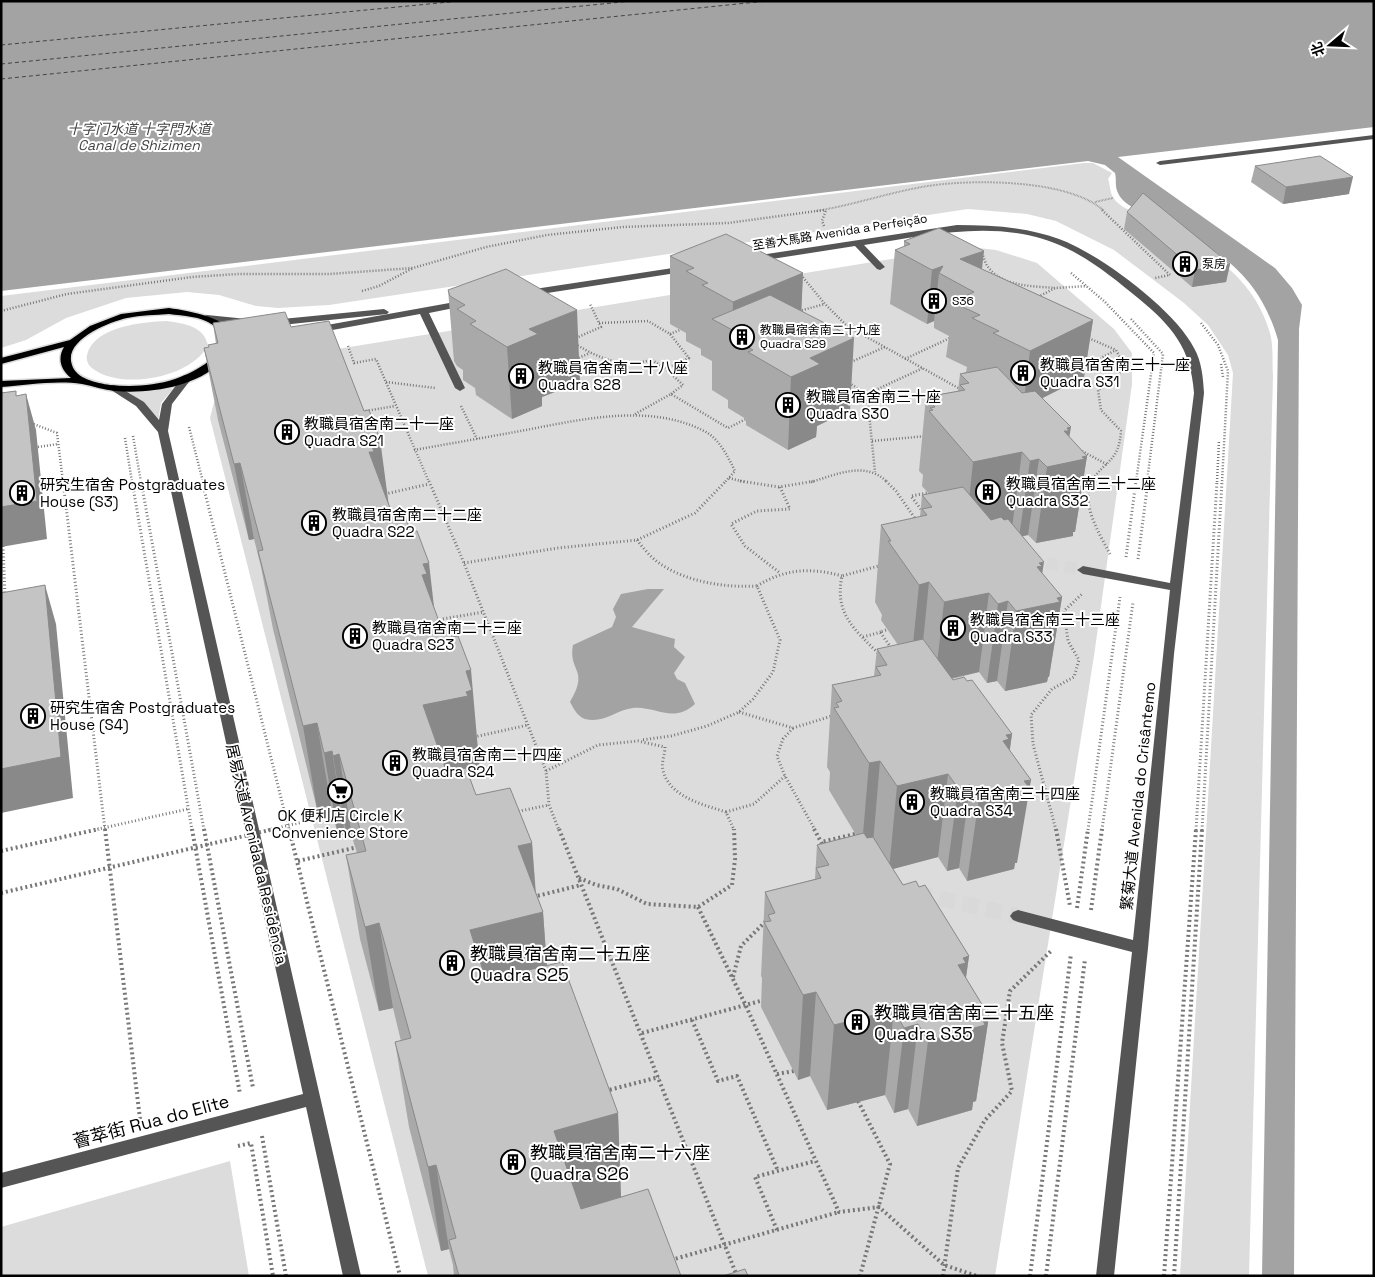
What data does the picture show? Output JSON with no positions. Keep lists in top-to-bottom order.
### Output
{
  "streets": {
    "street": [
      "至善大馬路 Avenida a Perfeição",
      "繁菊大道 Avenida do Crisântemo",
      "居易大道 Avenida da Residência",
      "薈萃街 Rua do Elite"
    ]
  },
  "crossings": [
    ["至善大馬路 Avenida a Perfeição", "繁菊大道 Avenida do Crisântemo"],
    ["居易大道 Avenida da Residência", "薈萃街 Rua do Elite"]
  ],
  "water": ["十字门水道 十字門水道 Canal de Shizimen"],
  "places": {
    "building": [
      "泵房",
      "S36",
      "教職員宿舍南二十九座 Quadra S29",
      "教職員宿舍南三十一座 Quadra S31",
      "教職員宿舍南二十八座 Quadra S28",
      "教職員宿舍南三十座 Quadra S30",
      "教職員宿舍南二十一座 Quadra S21",
      "教職員宿舍南三十二座 Quadra S32",
      "研究生宿舍 Postgraduates House (S3)",
      "教職員宿舍南二十二座 Quadra S22",
      "教職員宿舍南三十三座 Quadra S33",
      "教職員宿舍南二十三座 Quadra S23",
      "研究生宿舍 Postgraduates House (S4)",
      "教職員宿舍南二十四座 Quadra S24",
      "教職員宿舍南三十四座 Quadra S34",
      "教職員宿舍南二十五座 Quadra S25",
      "教職員宿舍南三十五座 Quadra S35",
      "教職員宿舍南二十六座 Quadra S26"
    ],
    "supermarket": ["OK 便利店 Circle K Convenience Store"]
  },
  "north": "left"
}
